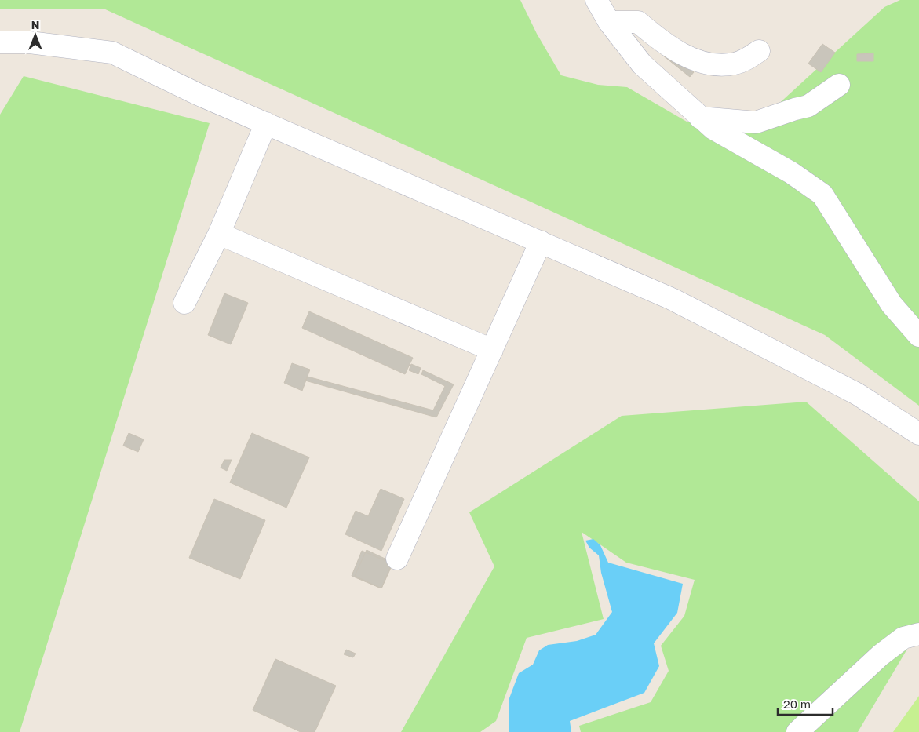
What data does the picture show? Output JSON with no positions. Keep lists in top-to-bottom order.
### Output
{
  "scale_bar": "20 m",
  "north": "top"
}
